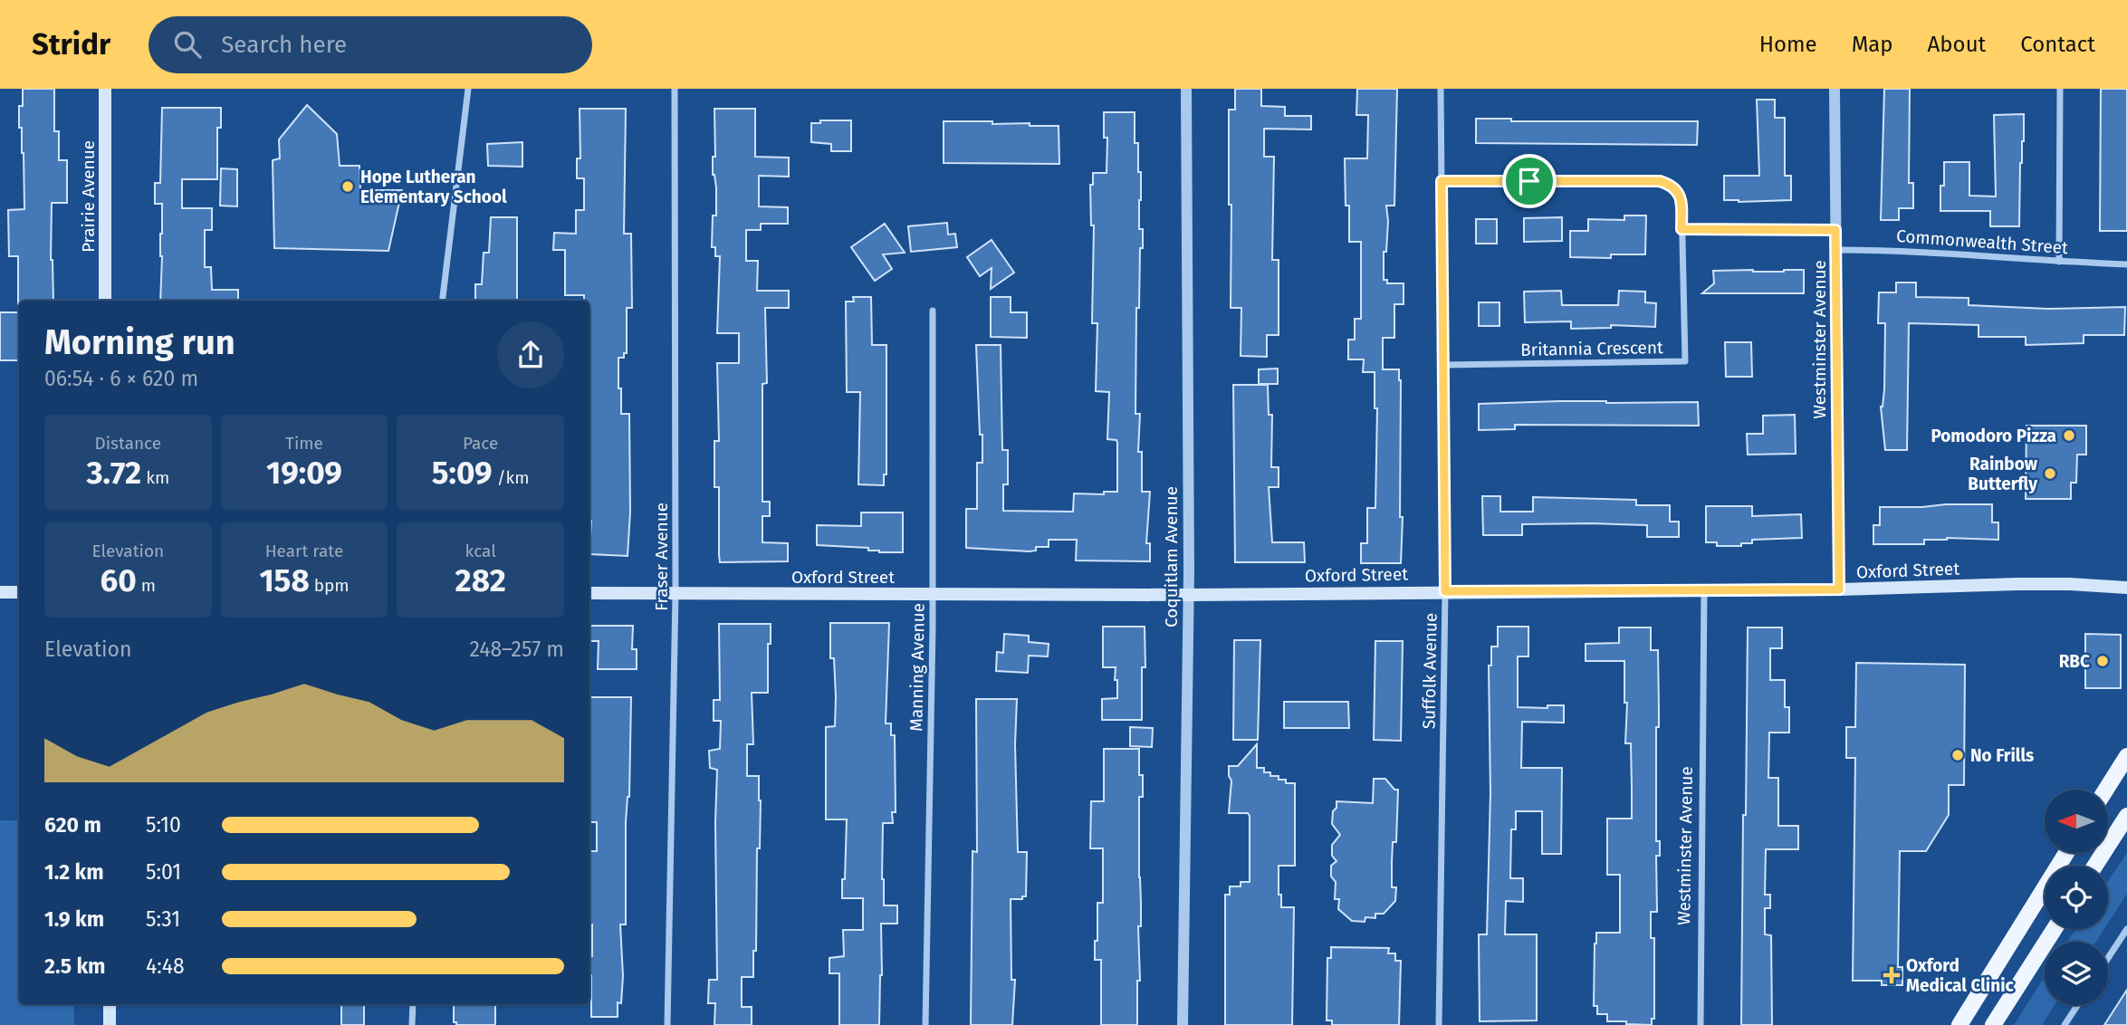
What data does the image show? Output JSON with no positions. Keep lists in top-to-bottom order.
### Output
{
  "streets": {
    "main road": ["Prairie Avenue", "Oxford Street"],
    "street": [
      "Commonwealth Street",
      "Westminster Avenue",
      "Britannia Crescent",
      "Fraser Avenue",
      "Coquitlam Avenue",
      "Manning Avenue",
      "Suffolk Avenue"
    ]
  },
  "crossings": [
    ["Commonwealth Street", "Westminster Avenue"],
    ["Westminster Avenue", "Oxford Street"],
    ["Britannia Crescent", "Suffolk Avenue"],
    ["Fraser Avenue", "Oxford Street"],
    ["Coquitlam Avenue", "Oxford Street"],
    ["Oxford Street", "Manning Avenue"],
    ["Oxford Street", "Suffolk Avenue"]
  ],
  "places": {
    "other": [
      "Hope Lutheran Elementary School",
      "Pomodoro Pizza",
      "Rainbow Butterfly",
      "RBC",
      "No Frills"
    ],
    "health": ["Oxford Medical Clinic"]
  },
  "north": "left",
  "page": {
    "header": "Stridr",
    "search": "Search here",
    "nav": [
      "Home",
      "Map",
      "About",
      "Contact"
    ],
    "heading": ["Morning run", "06:54 · 6 × 620 m"],
    "stats": [
      ["Distance", "3.72 km"],
      ["Time", "19:09"],
      ["Pace", "5:09 /km"],
      ["Elevation", "60 m"],
      ["Heart rate", "158 bpm"],
      ["kcal", "282"]
    ],
    "chart": ["Elevation", "248–257 m"],
    "list": [
      {
        "name": "620 m",
        "note": "5:10"
      },
      {
        "name": "1.2 km",
        "note": "5:01"
      },
      {
        "name": "1.9 km",
        "note": "5:31"
      },
      {
        "name": "2.5 km",
        "note": "4:48"
      }
    ]
  }
}
